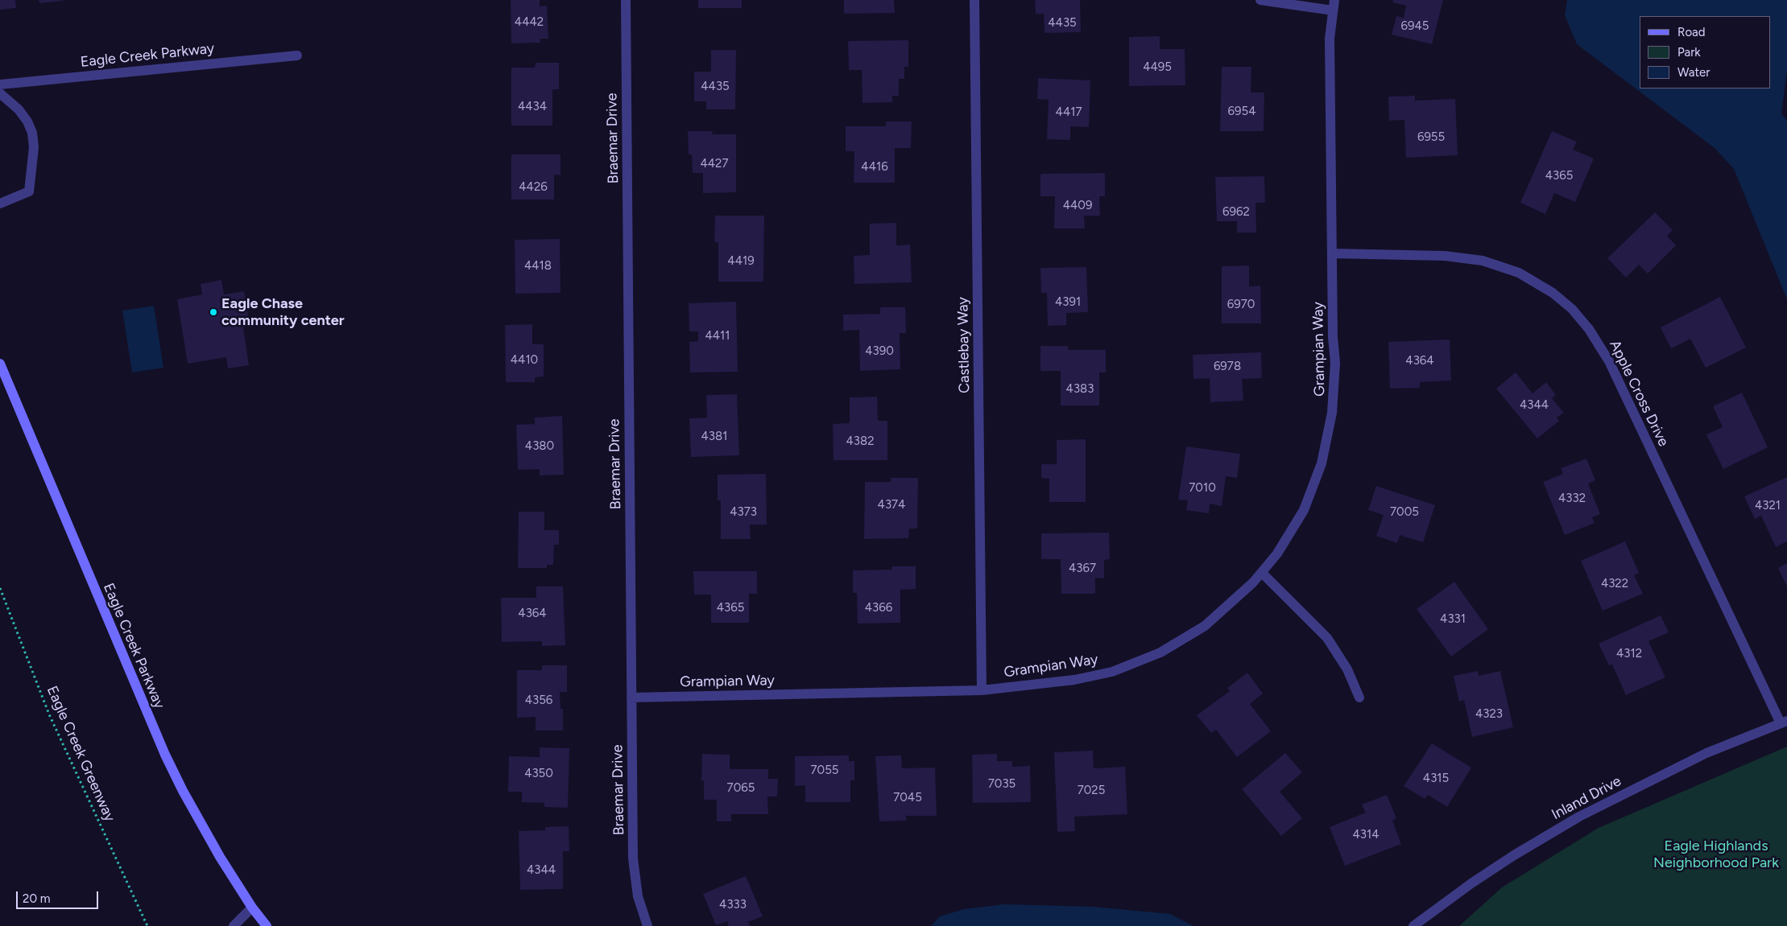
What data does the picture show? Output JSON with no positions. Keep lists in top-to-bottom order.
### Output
{
  "streets": {
    "main road": ["Eagle Creek Parkway"],
    "street": [
      "Braemar Drive",
      "Castlebay Way",
      "Grampian Way",
      "Apple Cross Drive",
      "Inland Drive"
    ],
    "path": ["Eagle Creek Greenway"]
  },
  "crossings": [
    ["Braemar Drive", "Grampian Way"],
    ["Castlebay Way", "Grampian Way"],
    ["Grampian Way", "Apple Cross Drive"],
    ["Apple Cross Drive", "Inland Drive"]
  ],
  "parks": ["Eagle Highlands Neighborhood Park"],
  "places": ["Eagle Chase community center"],
  "house_numbers": [
    "4442",
    "4435",
    "6945",
    "4495",
    "4435",
    "4434",
    "6954",
    "4417",
    "6955",
    "4427",
    "4416",
    "4365",
    "4426",
    "4409",
    "6962",
    "4419",
    "4418",
    "4391",
    "6970",
    "4411",
    "4390",
    "4410",
    "4364",
    "6978",
    "4383",
    "4344",
    "4381",
    "4382",
    "4380",
    "7010",
    "4332",
    "4374",
    "4321",
    "4373",
    "7005",
    "4367",
    "4322",
    "4365",
    "4366",
    "4364",
    "4331",
    "4312",
    "4356",
    "4323",
    "7055",
    "4350",
    "4315",
    "7035",
    "7065",
    "7025",
    "7045",
    "4314",
    "4344",
    "4333"
  ],
  "legend": ["Road", "Park", "Water"],
  "scale_bar": "20 m"
}
